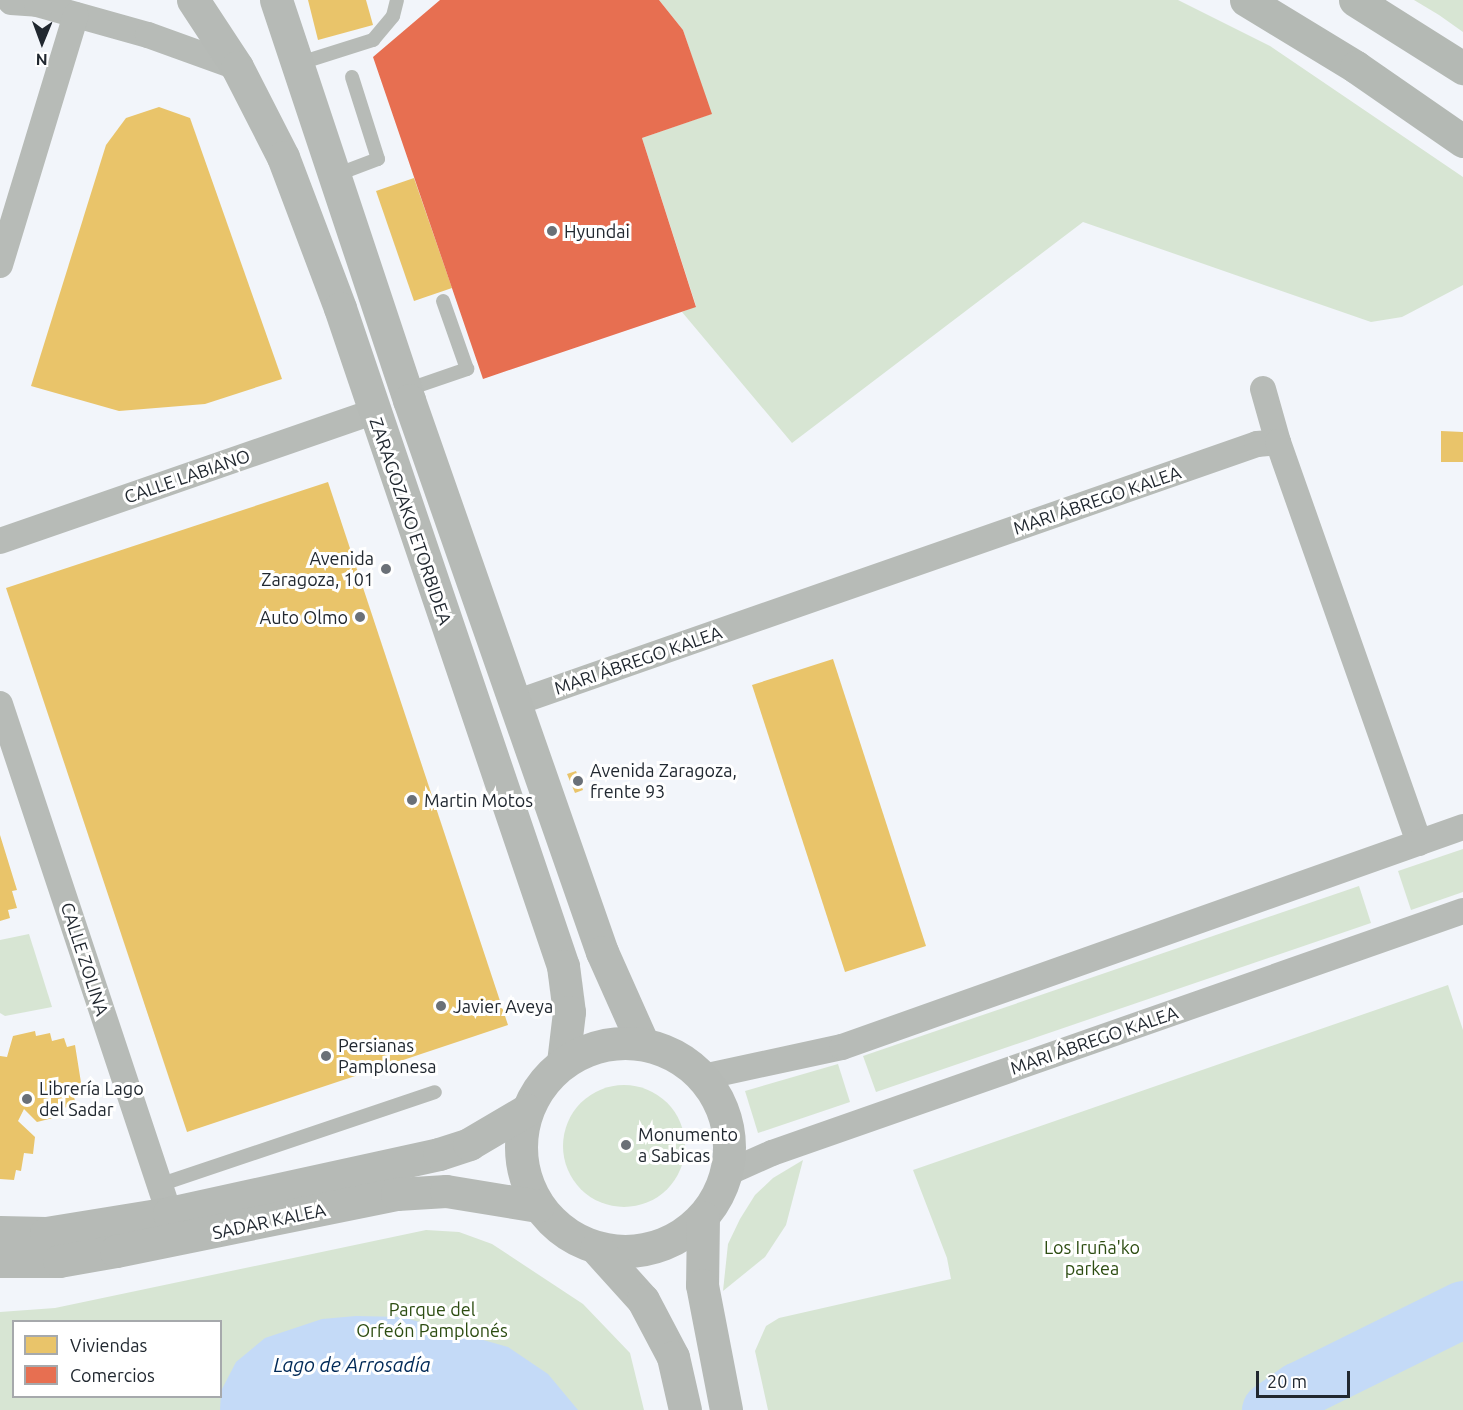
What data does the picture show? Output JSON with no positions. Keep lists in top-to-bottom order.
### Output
{
  "streets": {
    "main road": ["ZARAGOZAKO ETORBIDEA", "SADAR KALEA"],
    "street": ["CALLE LABIANO", "MARI ÁBREGO KALEA", "CALLE ZOLINA"]
  },
  "crossings": [
    ["CALLE LABIANO", "ZARAGOZAKO ETORBIDEA"],
    ["MARI ÁBREGO KALEA", "ZARAGOZAKO ETORBIDEA"],
    ["MARI ÁBREGO KALEA", "SADAR KALEA"],
    ["ZARAGOZAKO ETORBIDEA", "SADAR KALEA"],
    ["CALLE ZOLINA", "SADAR KALEA"]
  ],
  "water": ["Lago de Arrosadía"],
  "parks": ["Los Iruña'ko parkea", "Parque del Orfeón Pamplonés"],
  "places": [
    "Hyundai",
    "Avenida Zaragoza, 101",
    "Auto Olmo",
    "Avenida Zaragoza, frente 93",
    "Martin Motos",
    "Javier Aveya",
    "Persianas Pamplonesa",
    "Librería Lago del Sadar",
    "Monumento a Sabicas"
  ],
  "legend": ["Viviendas", "Comercios"],
  "scale_bar": "20 m",
  "north": "bottom"
}
